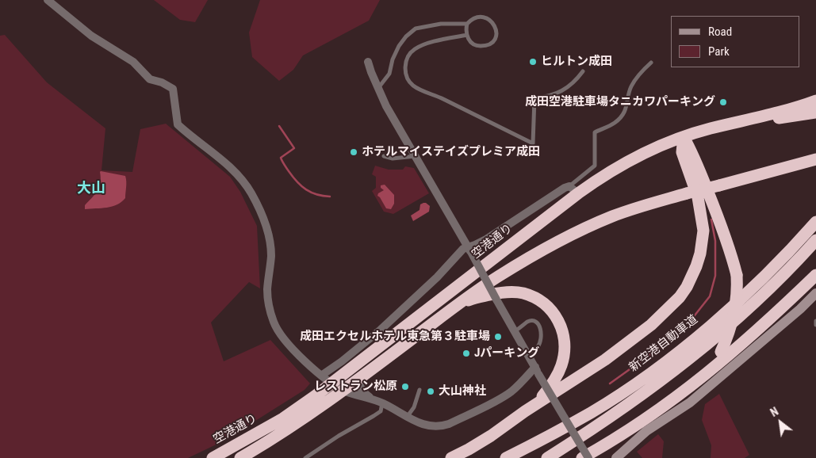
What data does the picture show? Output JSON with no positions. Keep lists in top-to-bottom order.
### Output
{
  "streets": {
    "highway": ["空港通り", "新空港自動車道"]
  },
  "districts": ["大山"],
  "places": [
    "ヒルトン成田",
    "成田空港駐車場タニカワパーキング",
    "ホテルマイステイズプレミア成田",
    "成田エクセルホテル東急第３駐車場",
    "Jパーキング",
    "レストラン松原",
    "大山神社"
  ],
  "legend": ["Road", "Park"],
  "north": "top left"
}
